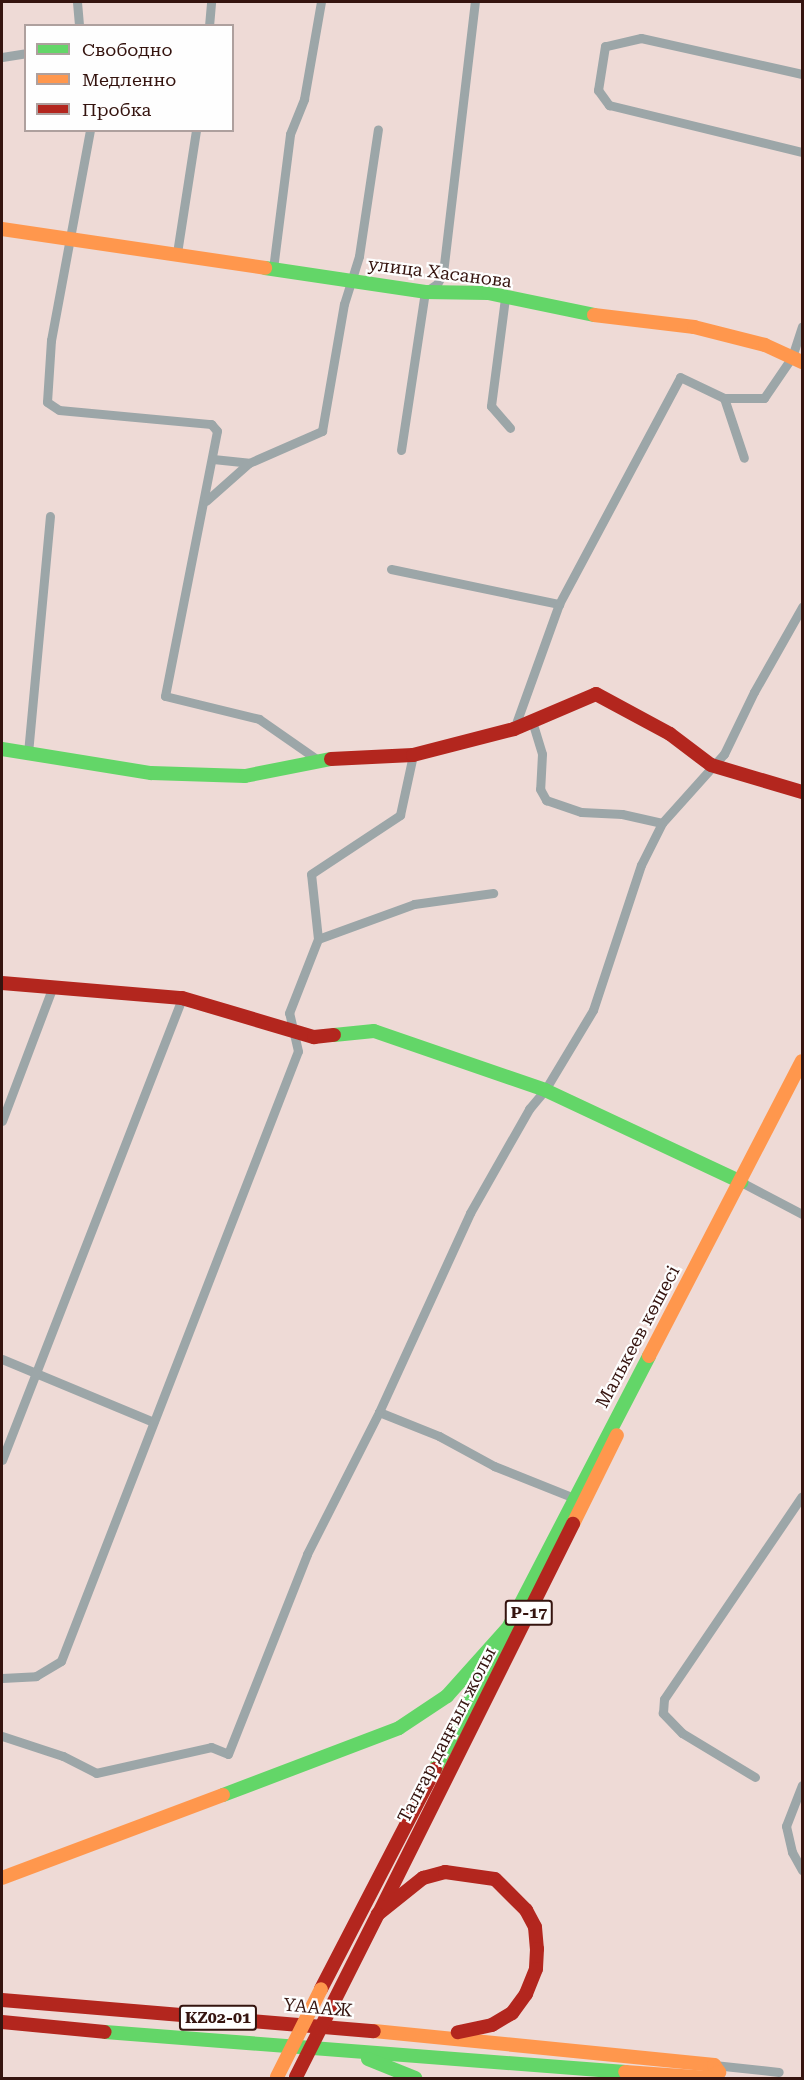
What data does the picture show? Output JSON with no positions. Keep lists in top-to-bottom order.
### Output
{
  "streets": {
    "main road": [
      "улица Хасанова",
      "Малькеев көшесі",
      "P-17",
      "Талғар даңғыл жолы",
      "ҮАААЖ",
      "KZ02-01"
    ]
  },
  "crossings": [
    ["Малькеев көшесі", "Талғар даңғыл жолы"],
    ["ҮАААЖ", "KZ02-01"]
  ],
  "legend": ["Свободно", "Медленно", "Пробка"]
}
